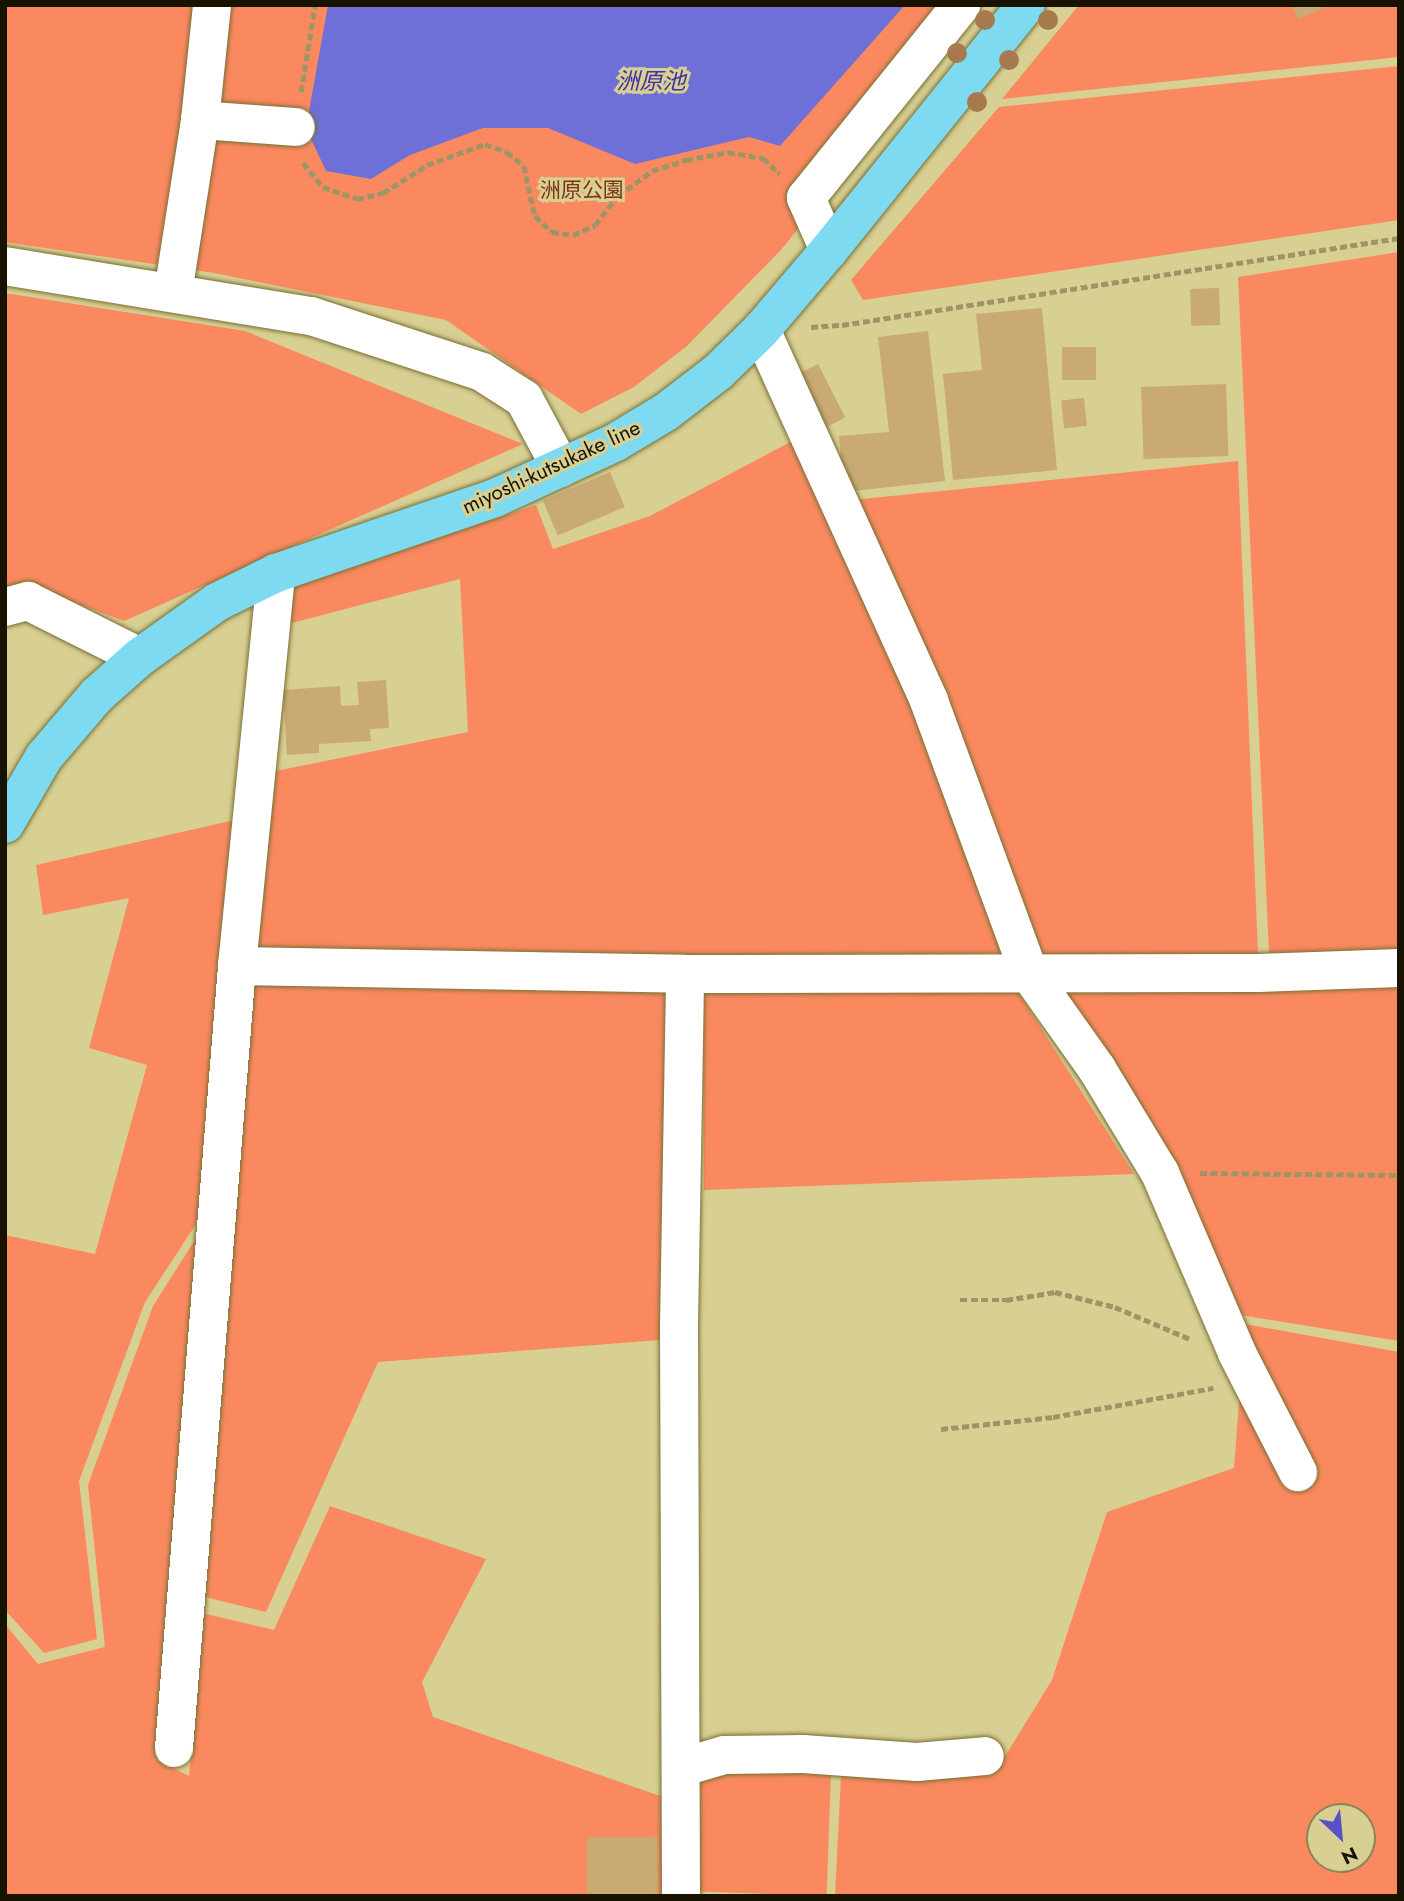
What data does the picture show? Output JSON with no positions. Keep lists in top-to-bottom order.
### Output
{
  "streets": {
    "main road": ["miyoshi-kutsukake line"]
  },
  "water": ["洲原池"],
  "parks": ["洲原公園"],
  "north": "bottom right"
}
